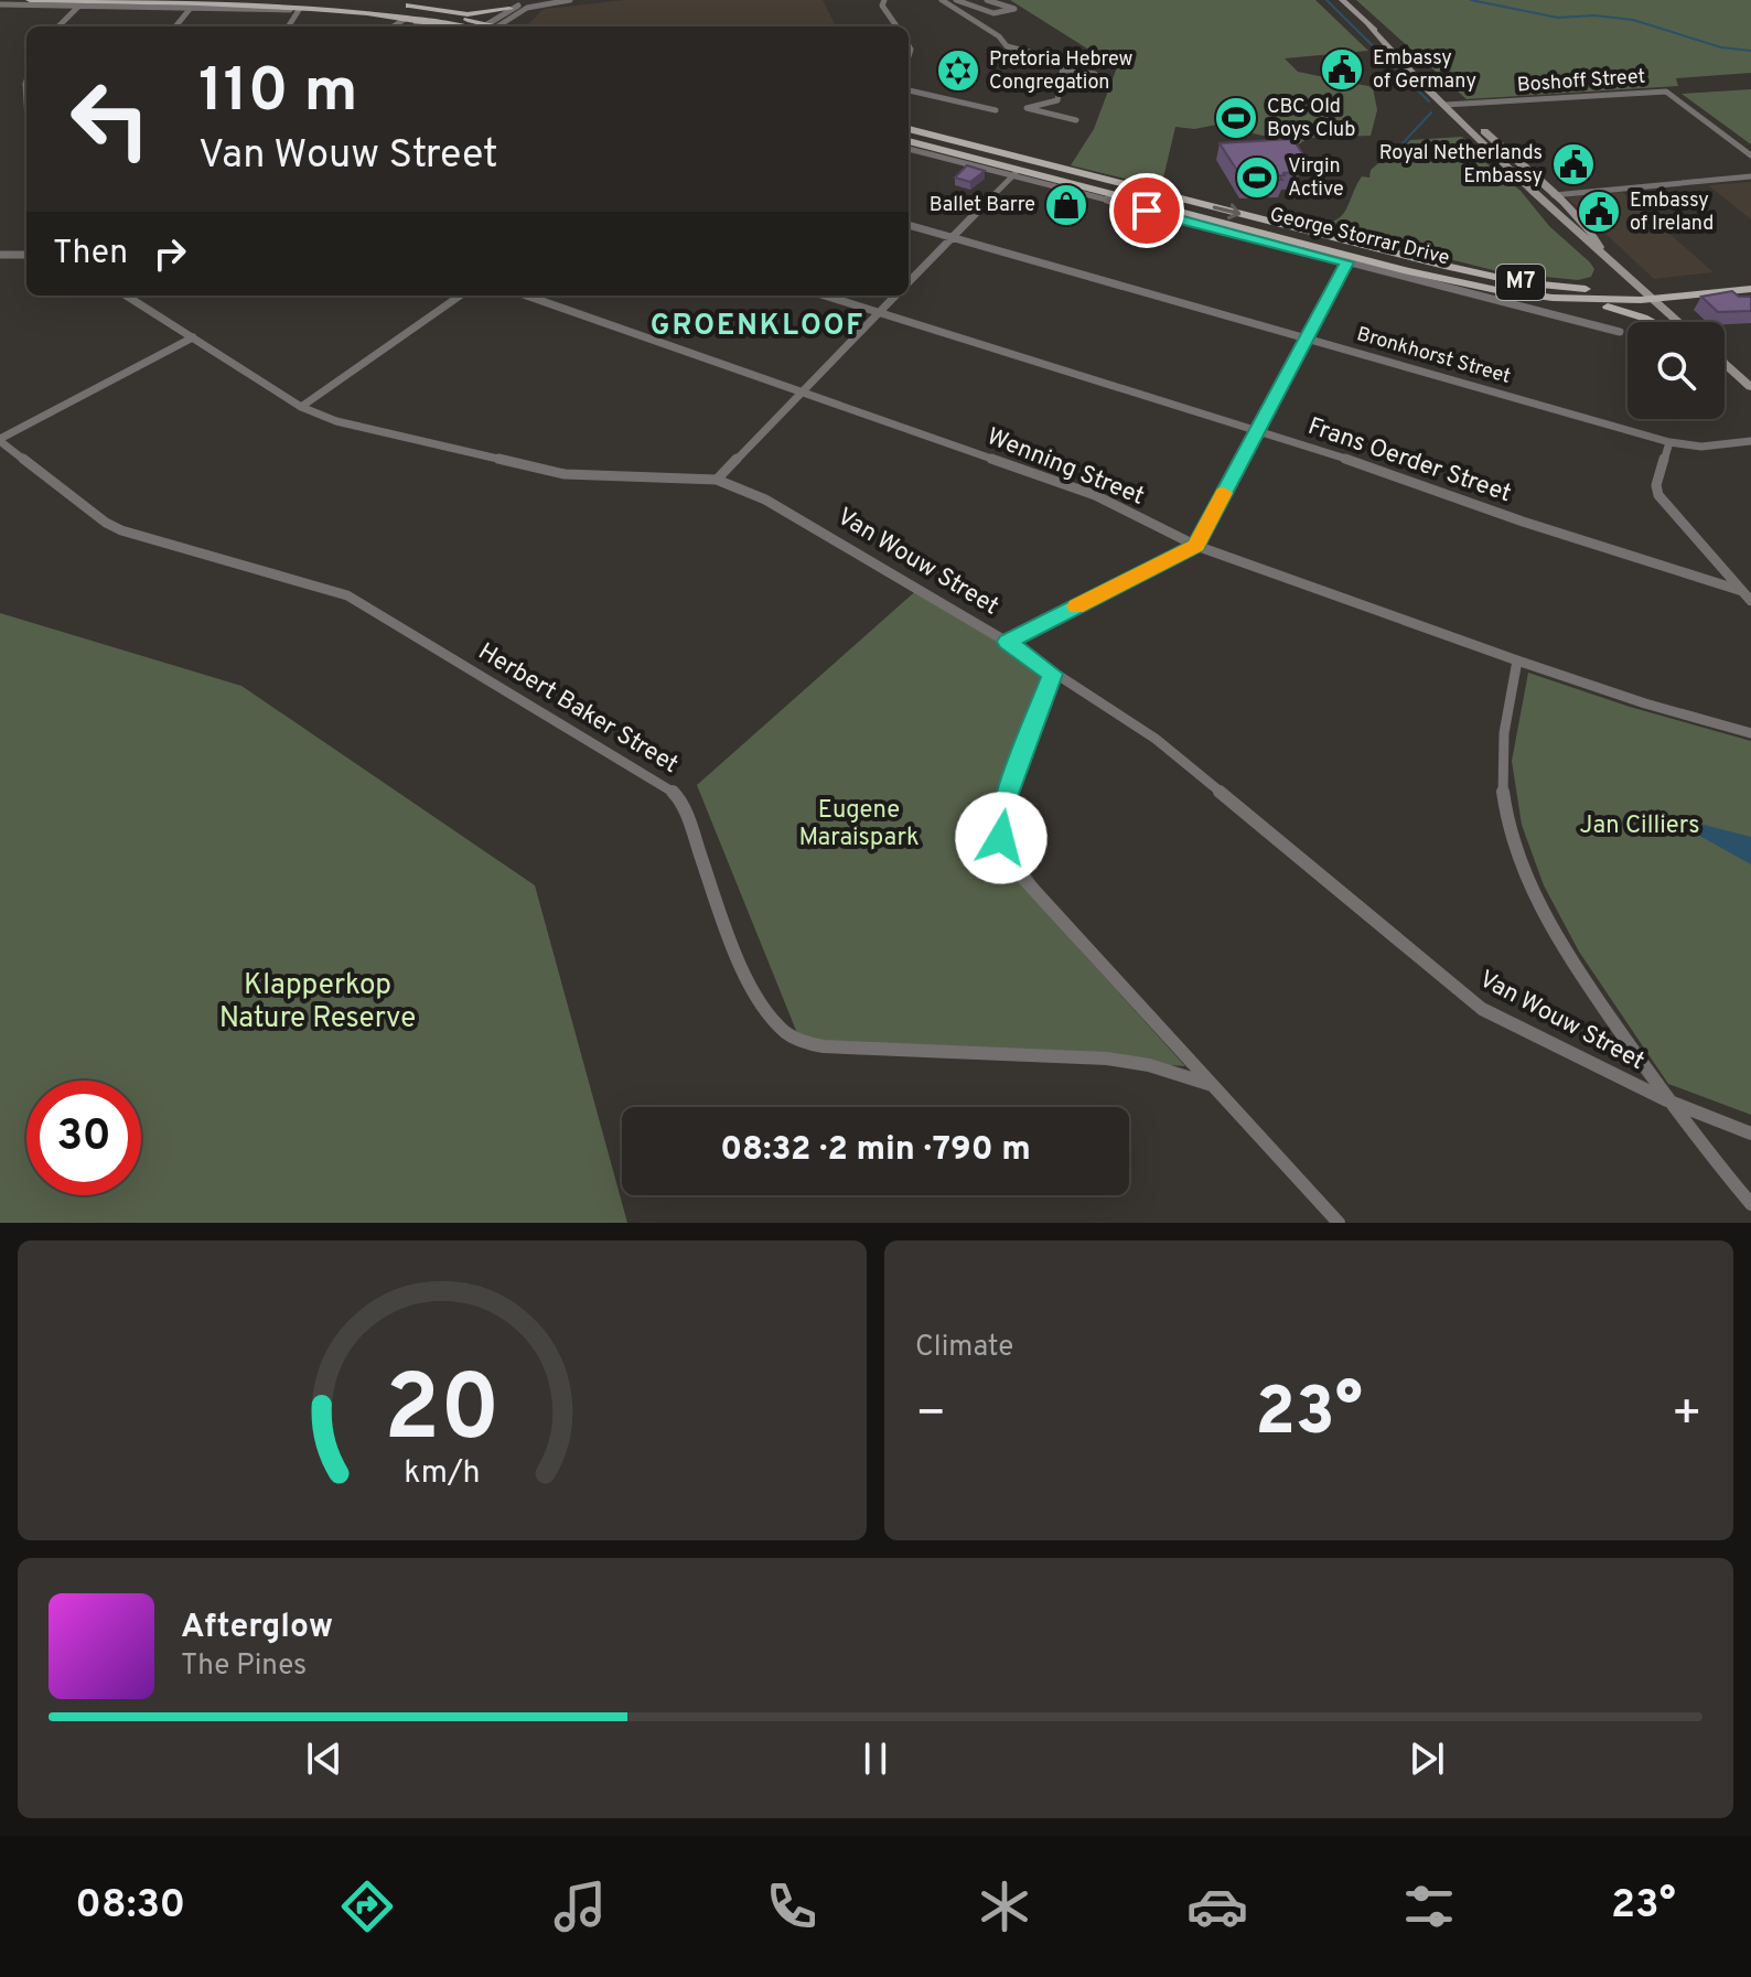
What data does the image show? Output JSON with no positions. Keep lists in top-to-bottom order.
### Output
{
  "streets": {
    "main road": ["George Storrar Drive", "M7"],
    "street": [
      "Boshoff Street",
      "Bronkhorst Street",
      "Frans Oerder Street",
      "Wenning Street",
      "Van Wouw Street",
      "Herbert Baker Street"
    ]
  },
  "crossings": [
    ["George Storrar Drive", "M7"]
  ],
  "districts": ["GROENKLOOF"],
  "parks": ["Eugene Maraispark", "Jan Cilliers", "Klapperkop Nature Reserve"],
  "places": {
    "public building": ["Embassy of Germany", "Royal Netherlands Embassy", "Embassy of Ireland"],
    "synagogue": ["Pretoria Hebrew Congregation"],
    "sports": ["CBC Old Boys Club", "Virgin Active"],
    "shop": ["Ballet Barre"]
  },
  "page": {
    "turn": ["110 m", "Van Wouw Street"],
    "then": "Then",
    "limit": "30",
    "trip": "08:32 · 2 min · 790 m",
    "tile": "Climate",
    "heat": ["−", "23°", "+"],
    "song": ["Afterglow", "The Pines"],
    "tabs": ["08:30", "23°"],
    "gauge": ["20", "km/h"]
  }
}
